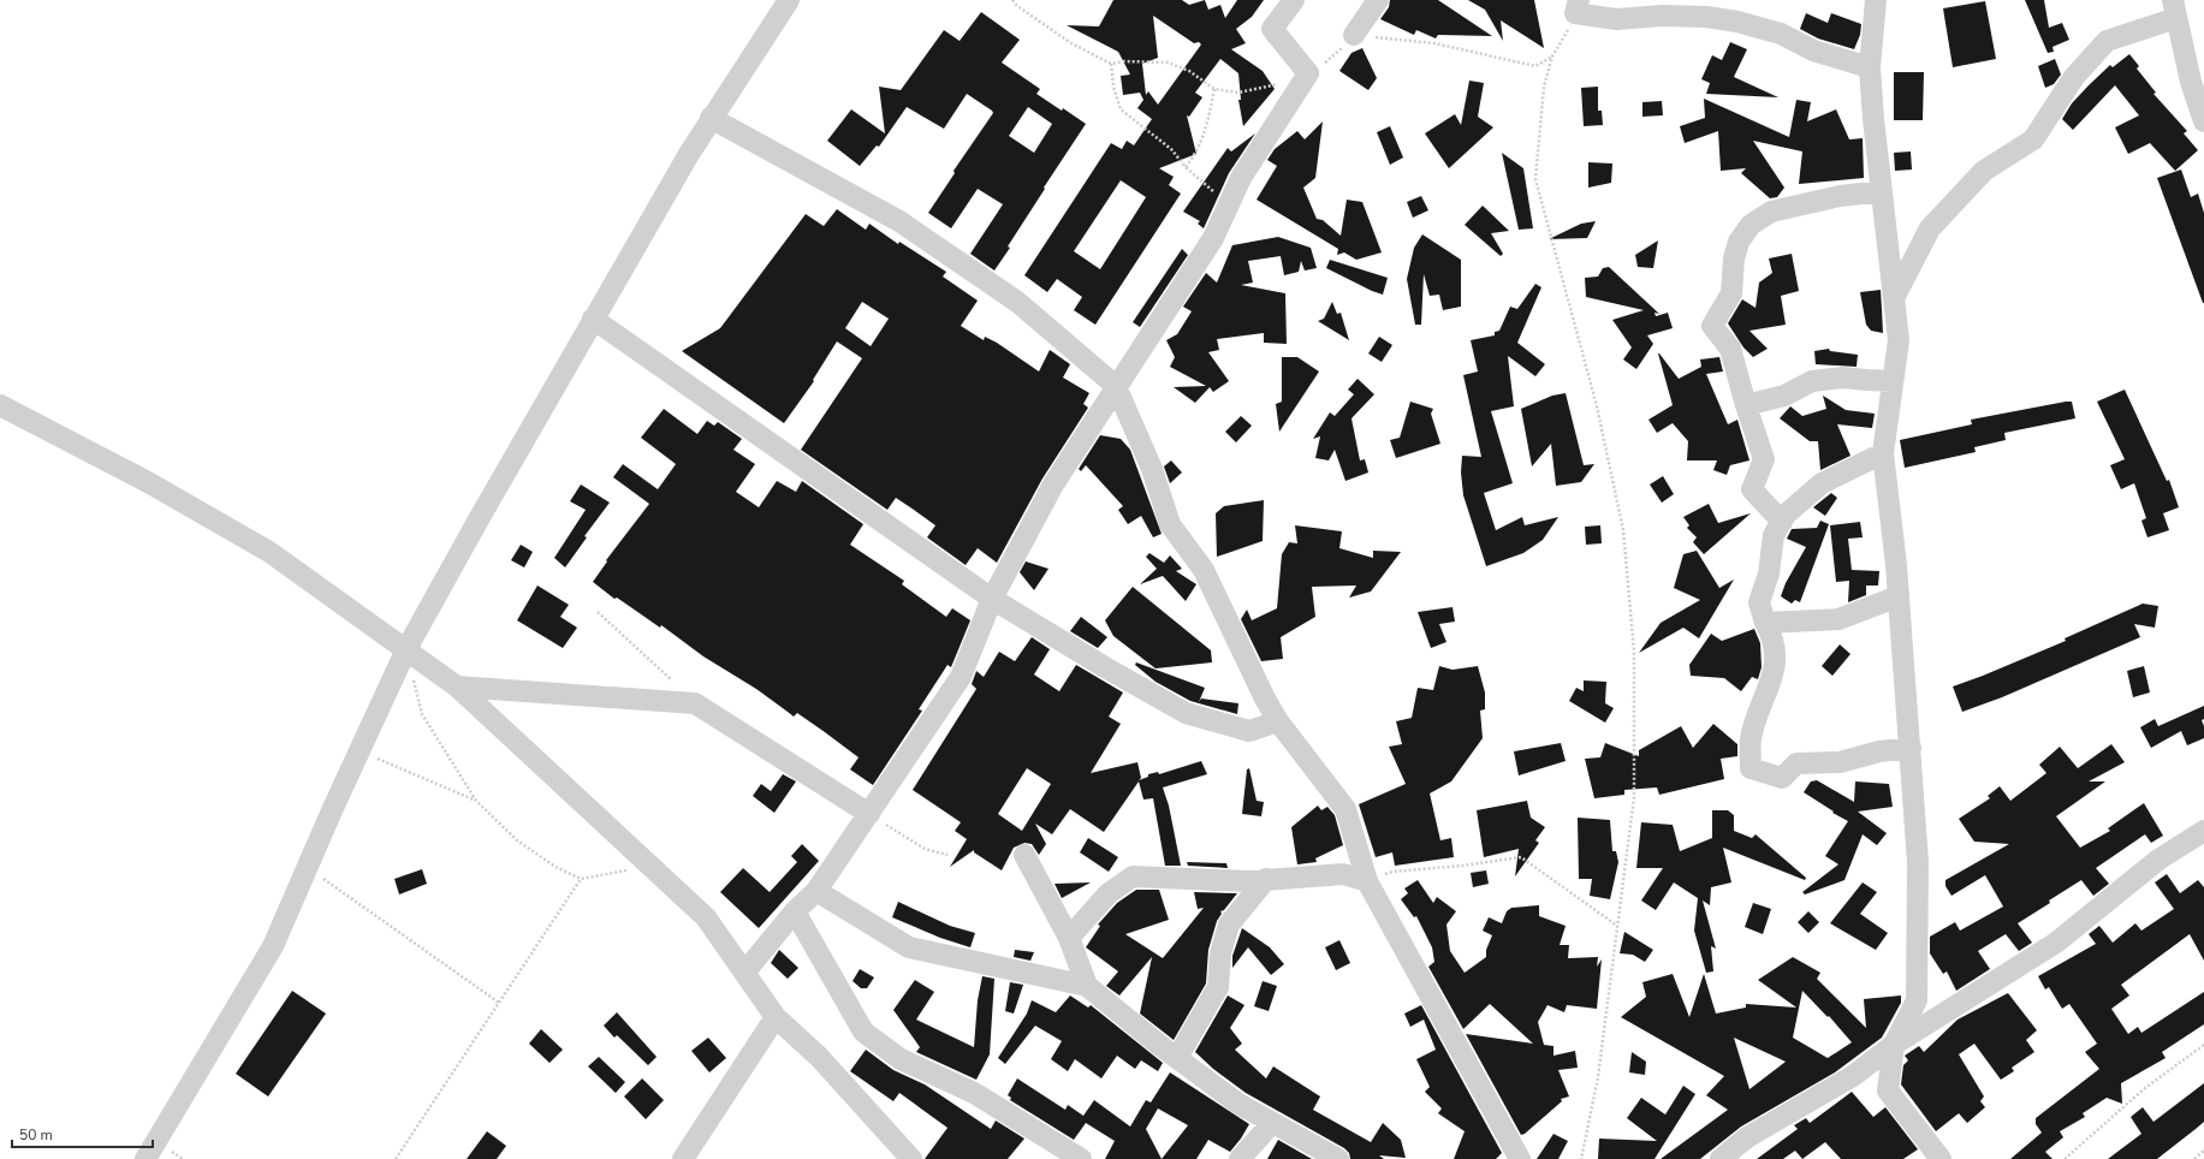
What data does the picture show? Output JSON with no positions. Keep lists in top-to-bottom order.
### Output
{
  "scale_bar": "50 m"
}
